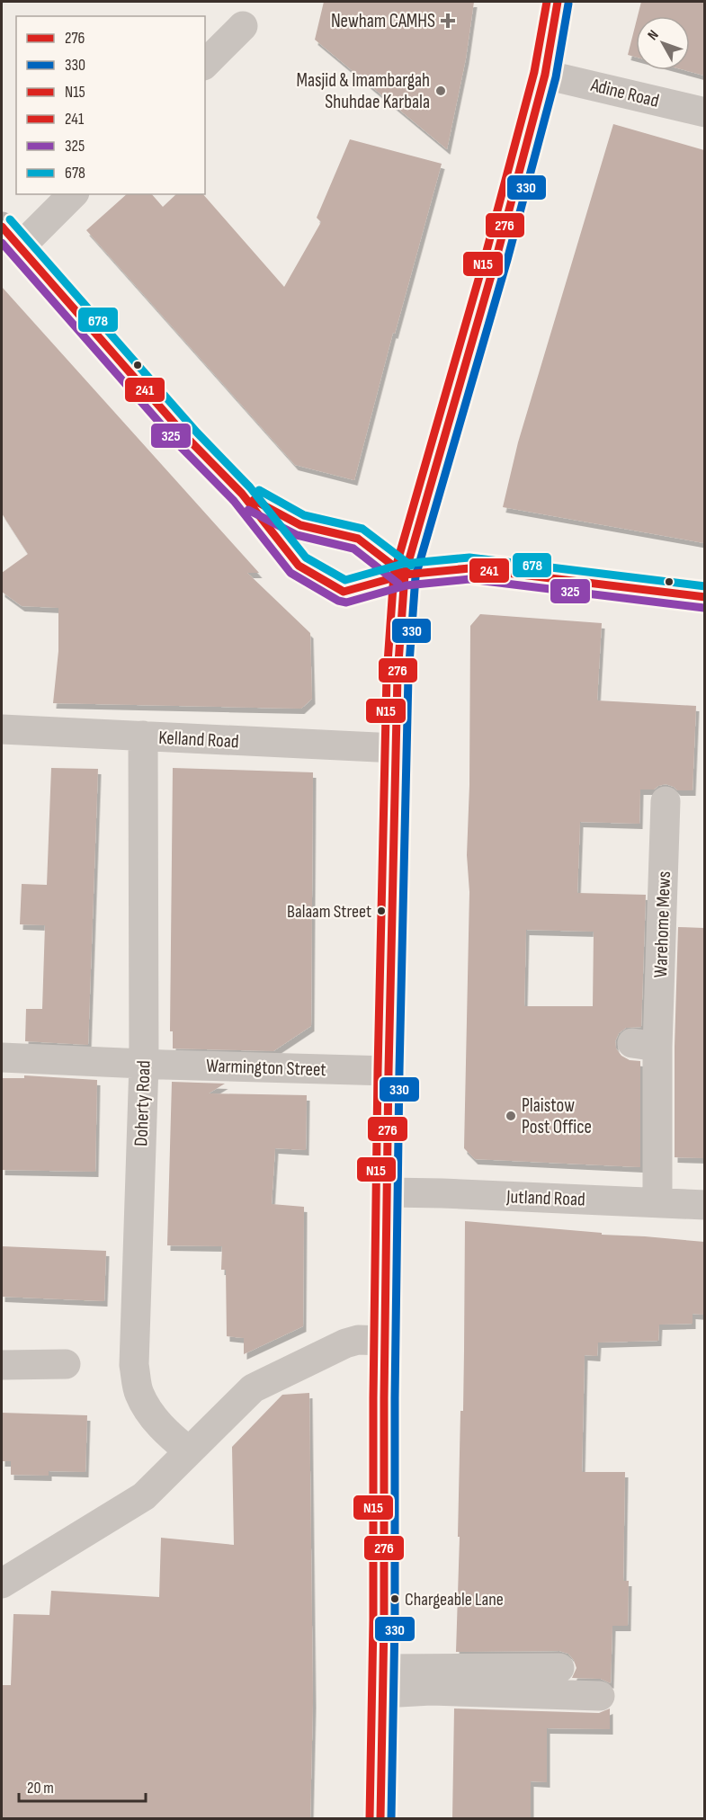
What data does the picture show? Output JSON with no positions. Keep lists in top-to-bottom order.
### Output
{
  "streets": {
    "street": [
      "Adine Road",
      "Kelland Road",
      "Warehome Mews",
      "Warmington Street",
      "Doherty Road",
      "Jutland Road"
    ]
  },
  "crossings": [
    ["Kelland Road", "Doherty Road"],
    ["Warehome Mews", "Jutland Road"],
    ["Warmington Street", "Doherty Road"]
  ],
  "places": {
    "health": ["Newham CAMHS"],
    "other": [
      "Masjid & Imambargah Shuhdae Karbala",
      "Balaam Street",
      "Plaistow Post Office",
      "Chargeable Lane"
    ]
  },
  "lines": [
    "transit line 276",
    "transit line N15",
    "transit line 330",
    "transit line 678",
    "transit line 241",
    "transit line 325"
  ],
  "legend": [
    "276",
    "330",
    "N15",
    "241",
    "325",
    "678"
  ],
  "scale_bar": "20 m",
  "north": "top left"
}
